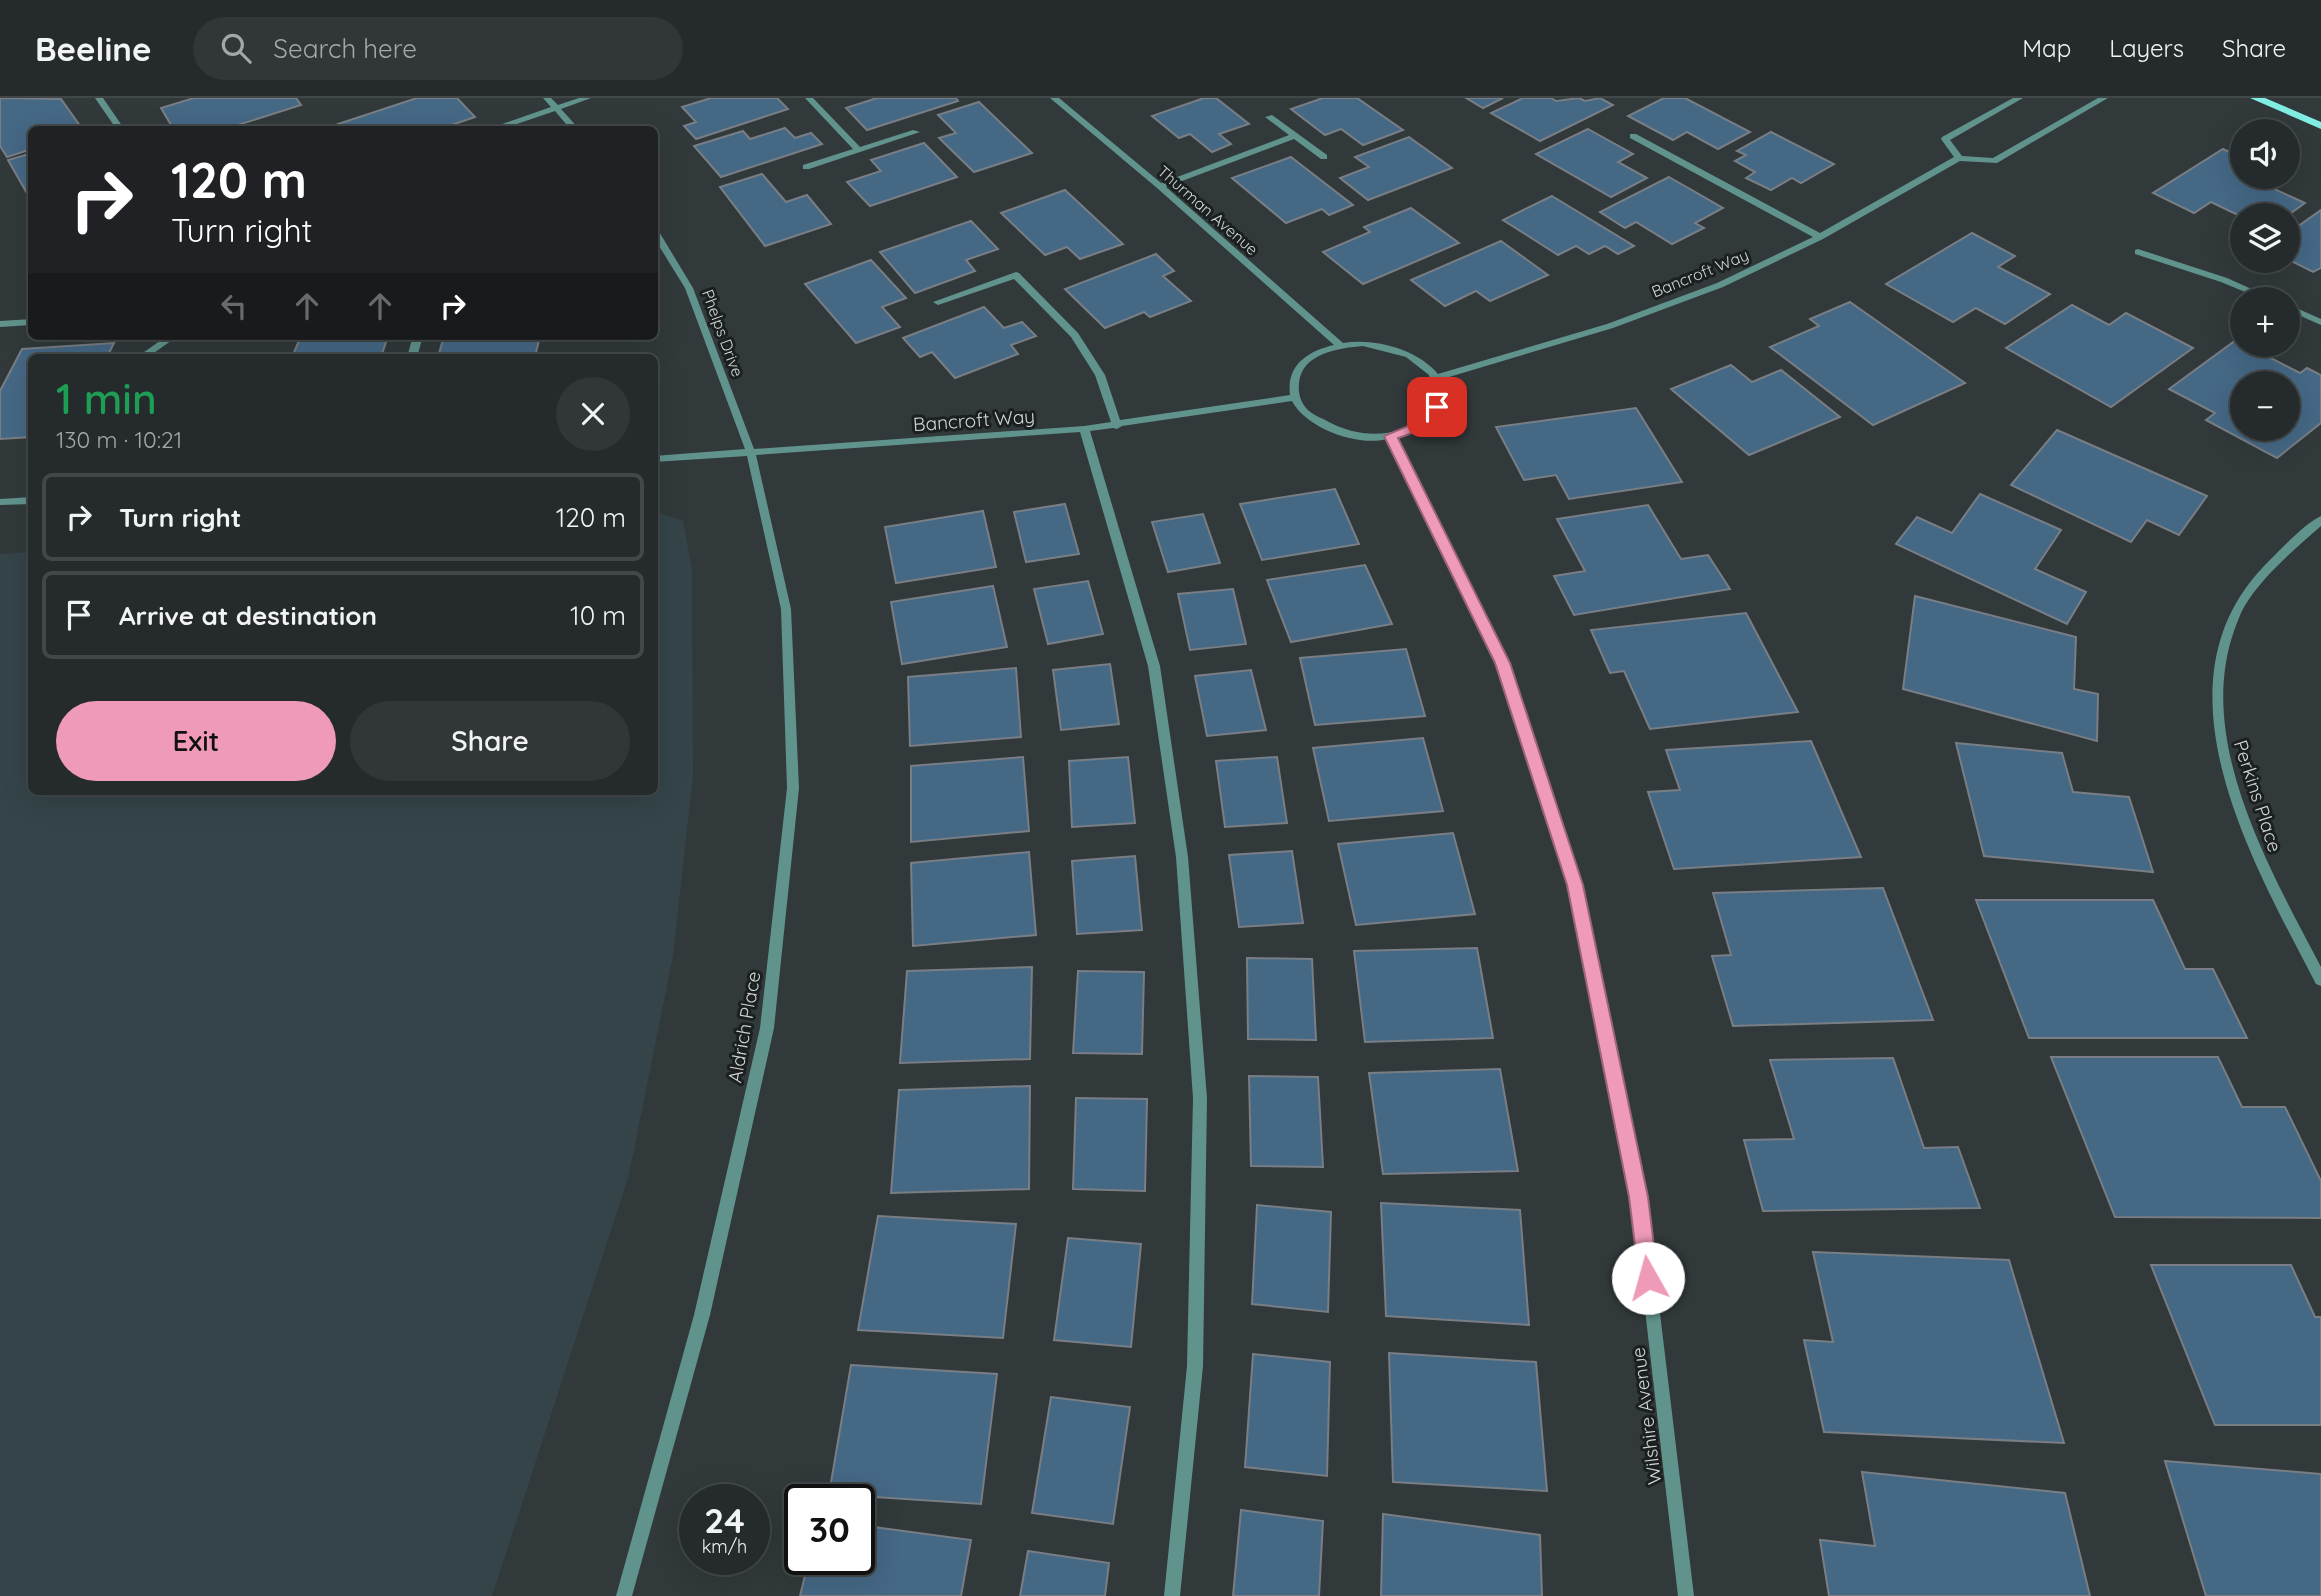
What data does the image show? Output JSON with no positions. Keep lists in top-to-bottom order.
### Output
{
  "streets": {
    "street": [
      "Thurman Avenue",
      "Bancroft Way",
      "Phelps Drive",
      "Perkins Place",
      "Aldrich Place",
      "Wilshire Avenue"
    ]
  },
  "crossings": [
    ["Thurman Avenue", "Bancroft Way"],
    ["Thurman Avenue", "Wilshire Avenue"],
    ["Bancroft Way", "Phelps Drive"],
    ["Bancroft Way", "Aldrich Place"],
    ["Bancroft Way", "Wilshire Avenue"],
    ["Phelps Drive", "Aldrich Place"]
  ],
  "page": {
    "header": "Beeline",
    "search": "Search here",
    "nav": ["Map", "Layers", "Share"],
    "map_buttons": ["+", "−"],
    "turn": ["120 m", "Turn right"],
    "heading": ["1 min", "130 m · 10:21"],
    "list": [
      {
        "name": "Turn right",
        "value": "120 m"
      },
      {
        "name": "Arrive at destination",
        "value": "10 m"
      }
    ],
    "buttons": ["Exit", "Share"],
    "speed": "24 km/h",
    "limit": "30"
  }
}
